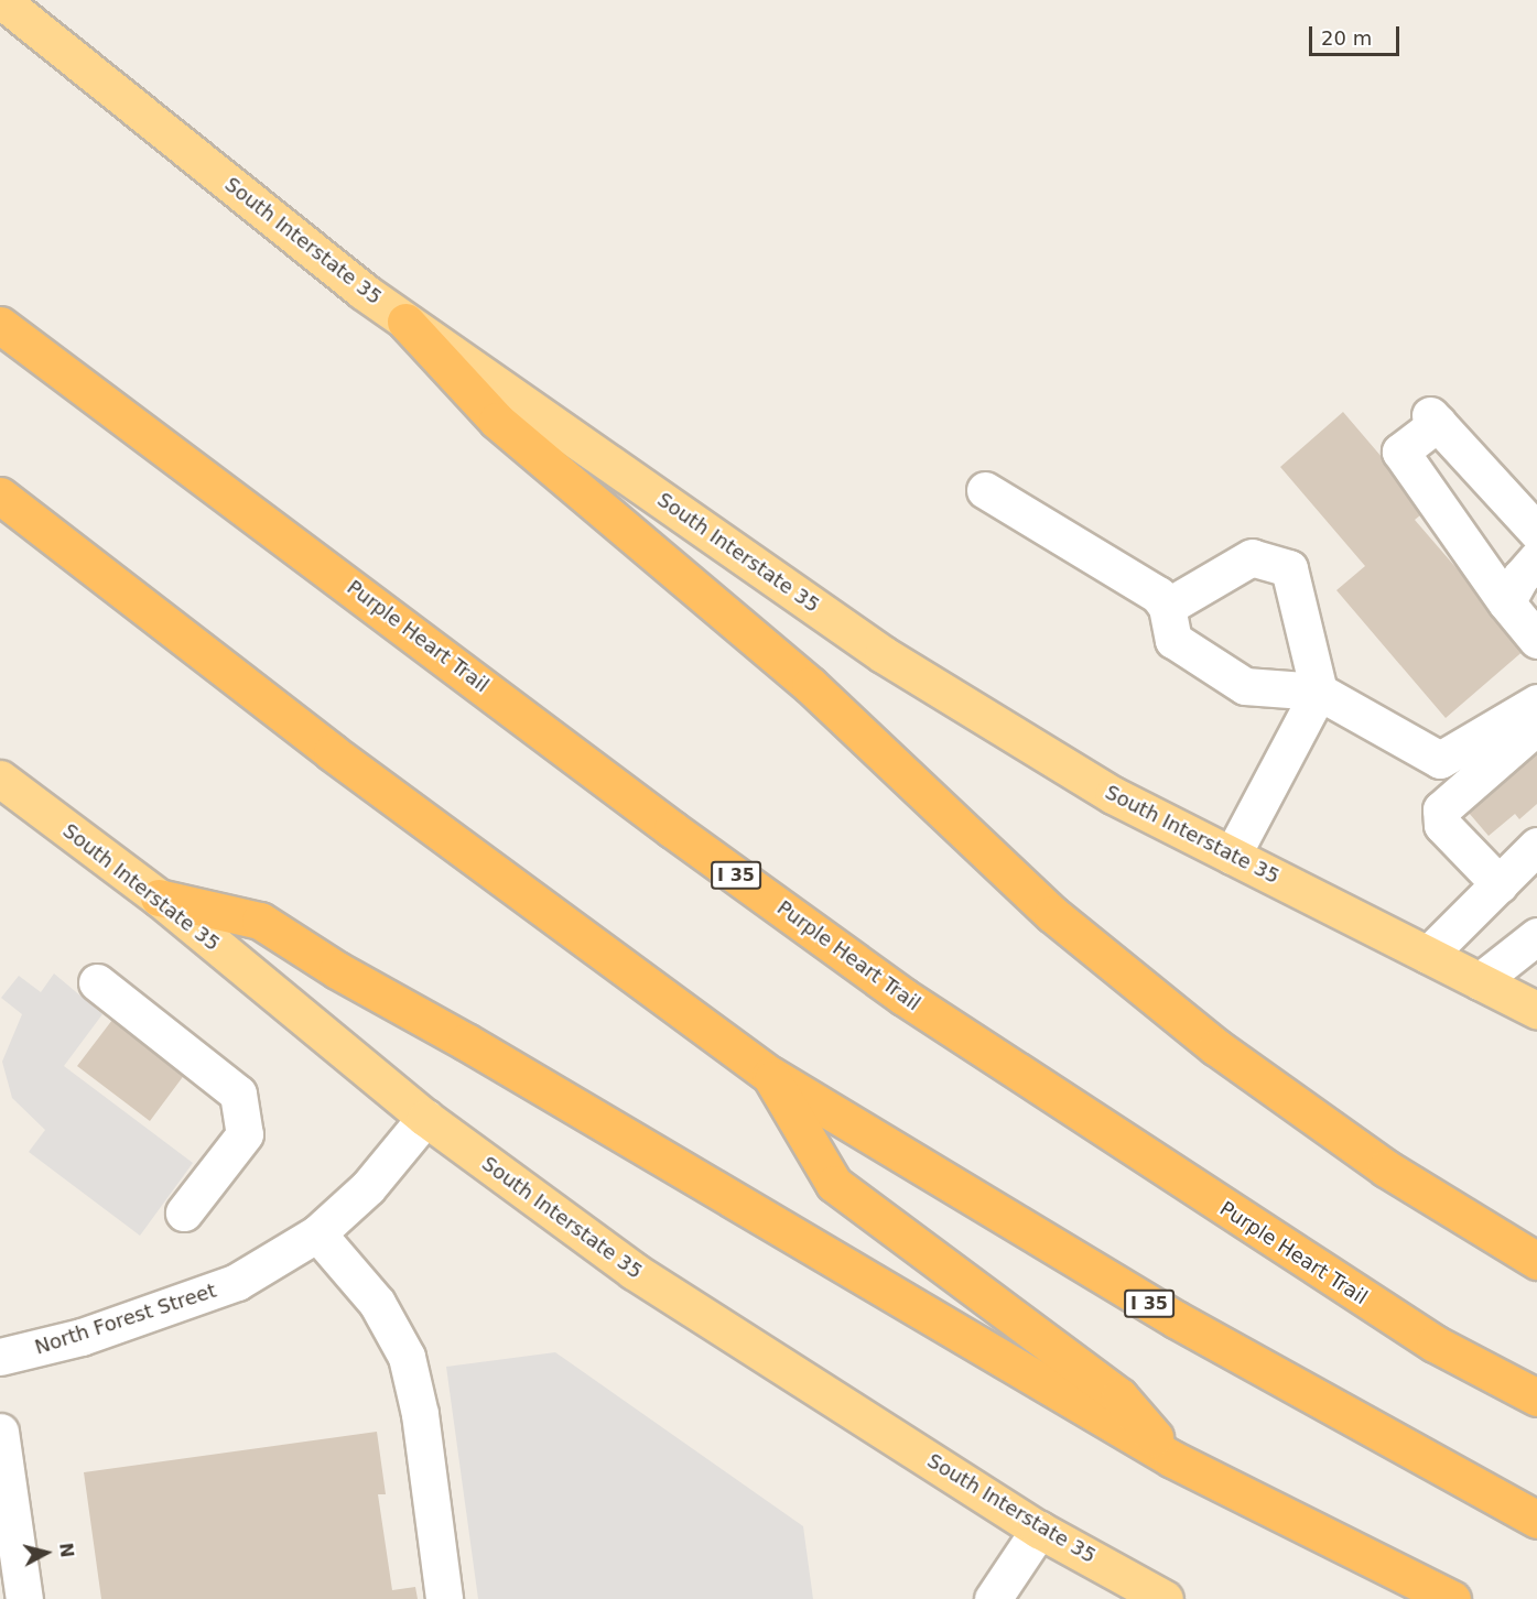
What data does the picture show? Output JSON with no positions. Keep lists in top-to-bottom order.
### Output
{
  "streets": {
    "highway": ["Purple Heart Trail", "I 35"],
    "main road": ["South Interstate 35"],
    "street": ["North Forest Street"]
  },
  "crossings": [
    ["South Interstate 35", "North Forest Street"]
  ],
  "scale_bar": "20 m",
  "north": "right"
}
